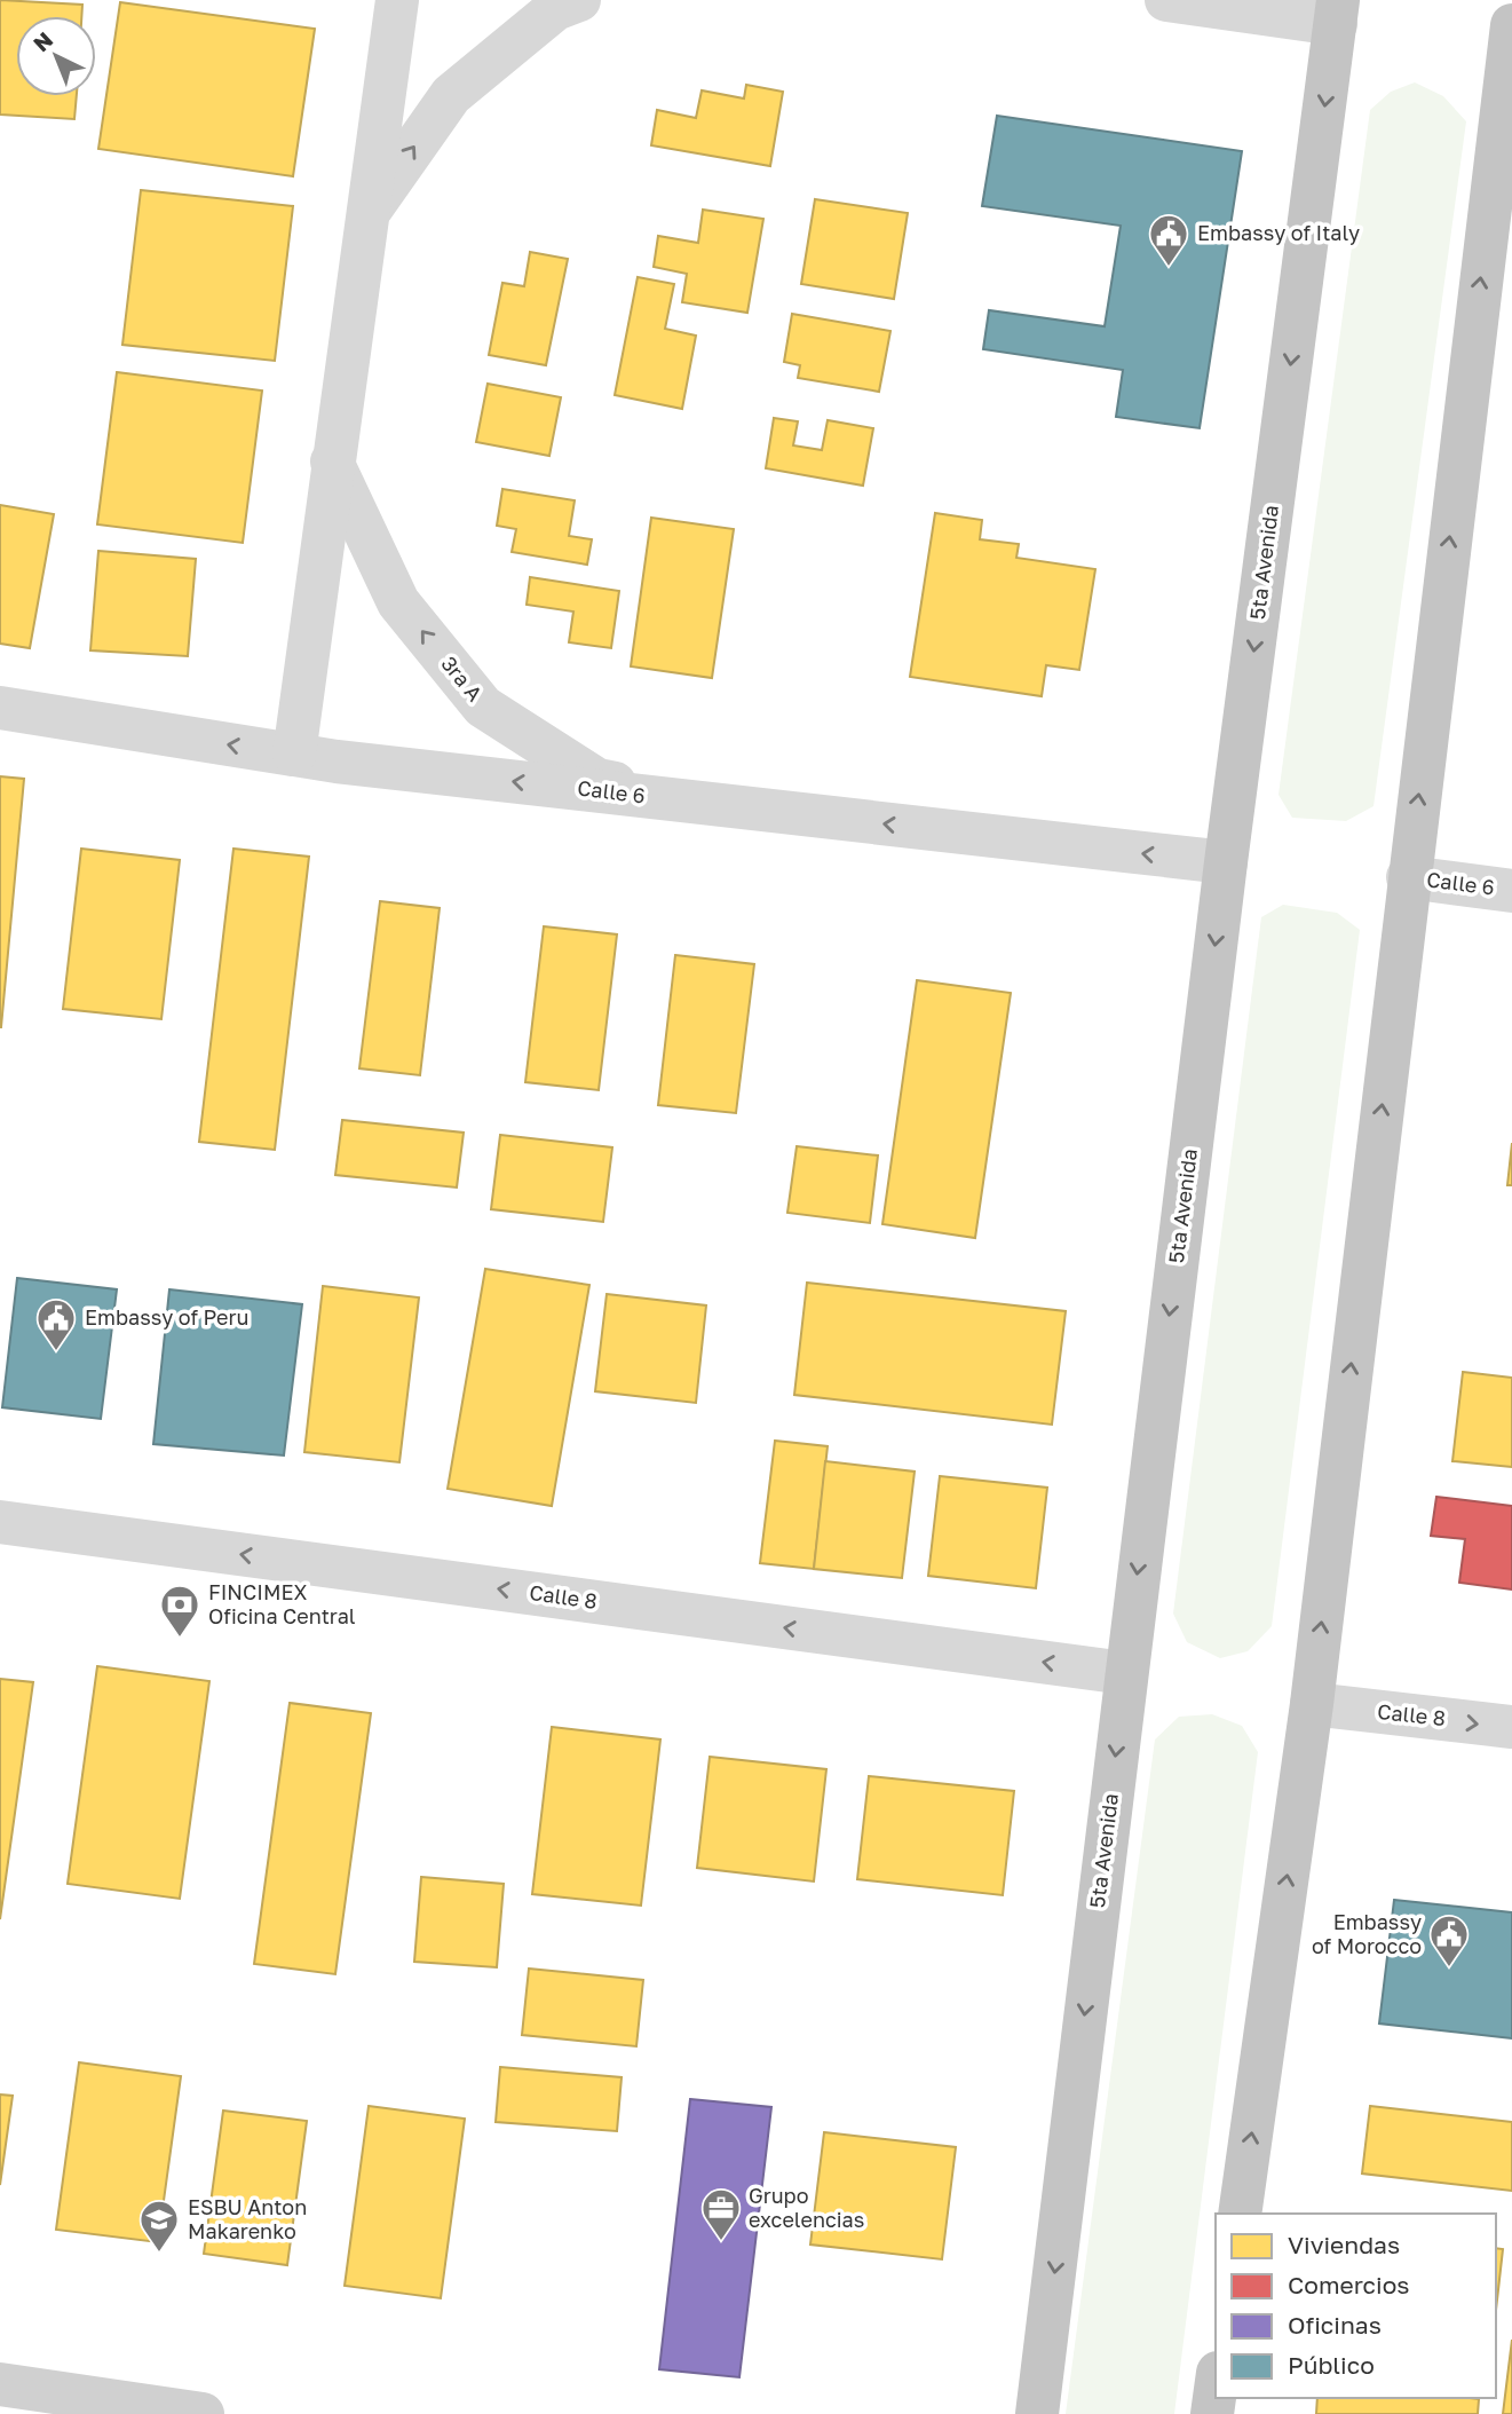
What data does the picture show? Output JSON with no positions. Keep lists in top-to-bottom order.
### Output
{
  "streets": {
    "highway": ["5ta Avenida"],
    "street": ["3ra A", "Calle 6", "Calle 8"]
  },
  "crossings": [
    ["5ta Avenida", "Calle 6"],
    ["5ta Avenida", "Calle 8"],
    ["3ra A", "Calle 6"]
  ],
  "one_way": ["3ra A", "Calle 6"],
  "places": {
    "public building": ["Embassy of Italy", "Embassy of Peru", "Embassy of Morocco"],
    "bank": ["FINCIMEX Oficina Central"],
    "office": ["Grupo excelencias"],
    "school or university": ["ESBU Anton Makarenko"]
  },
  "legend": [
    "Viviendas",
    "Comercios",
    "Oficinas",
    "Público"
  ],
  "north": "top left"
}
